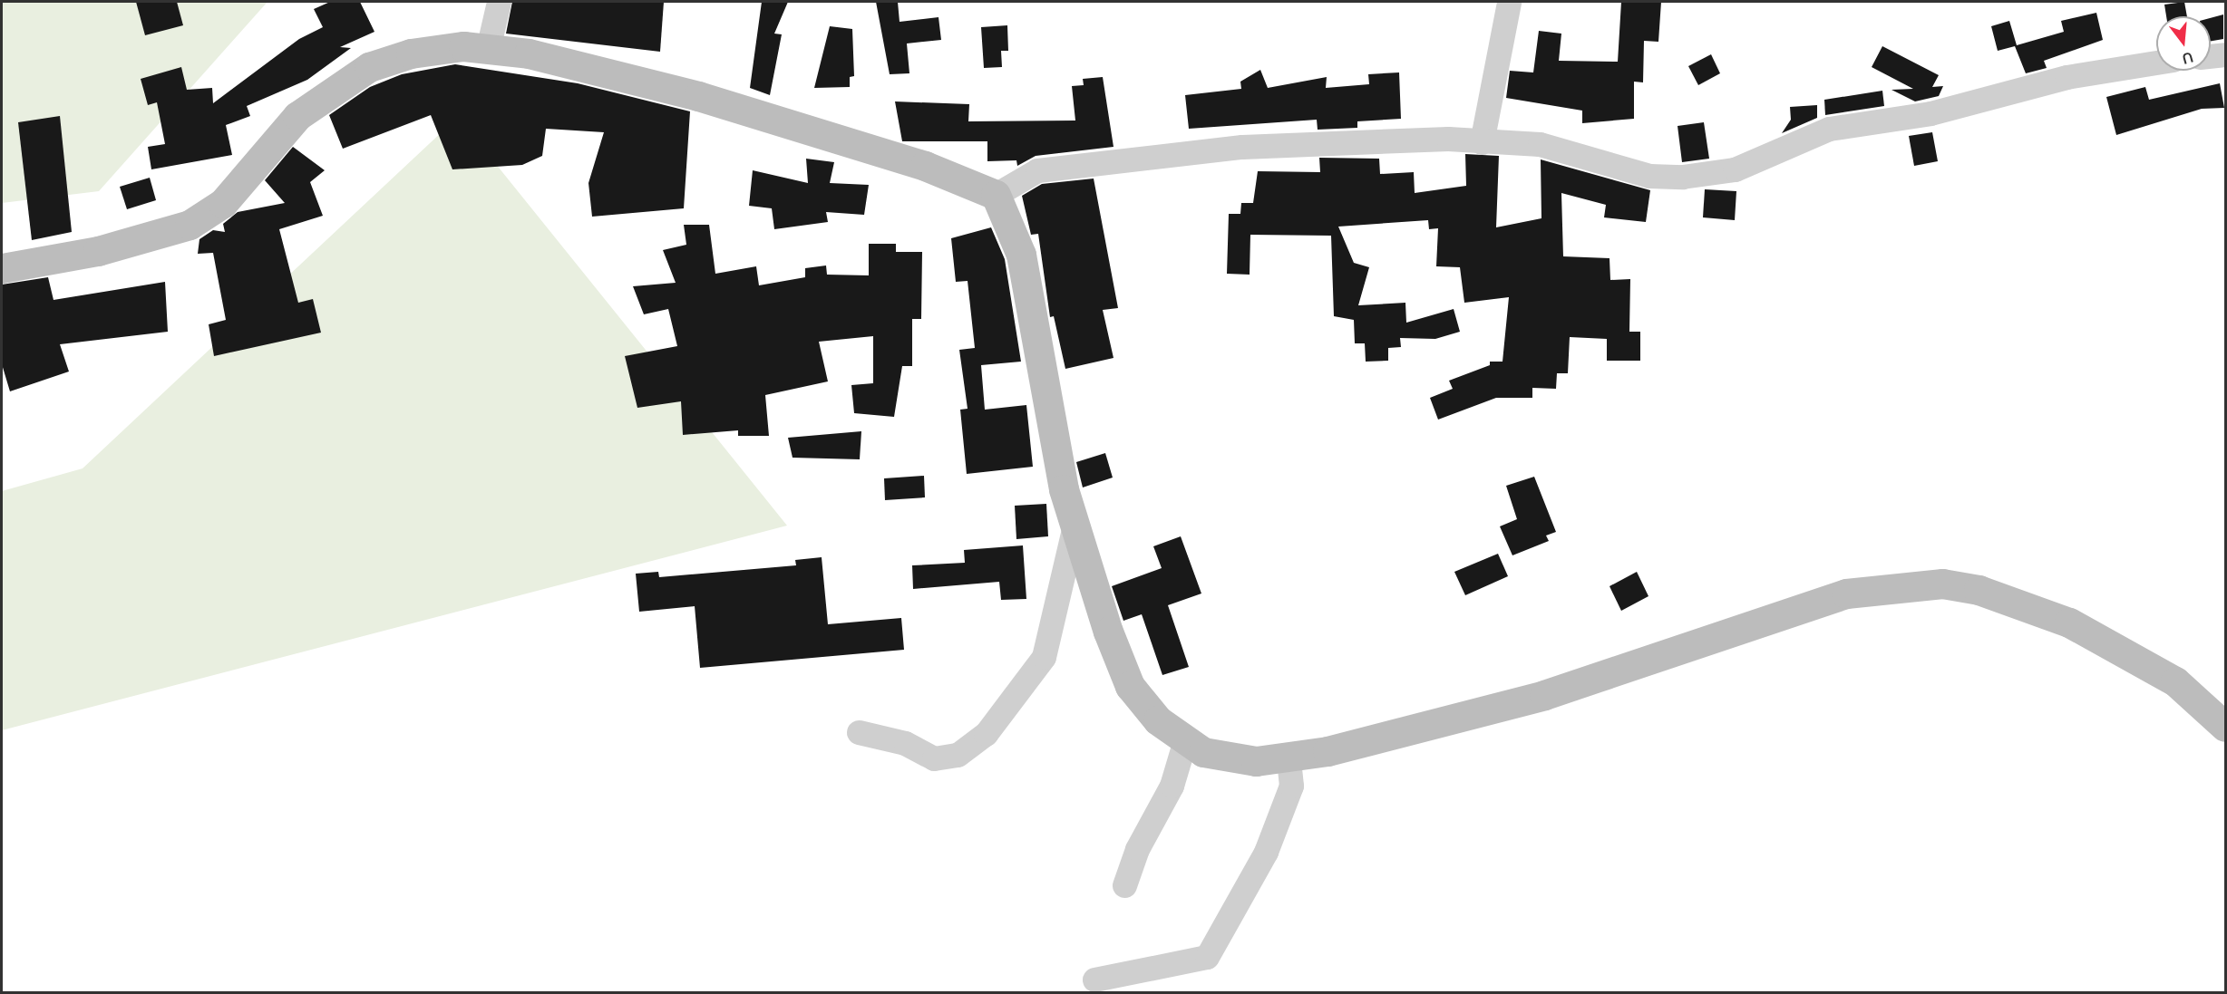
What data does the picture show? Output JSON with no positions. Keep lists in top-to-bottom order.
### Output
{
  "north": "bottom"
}
